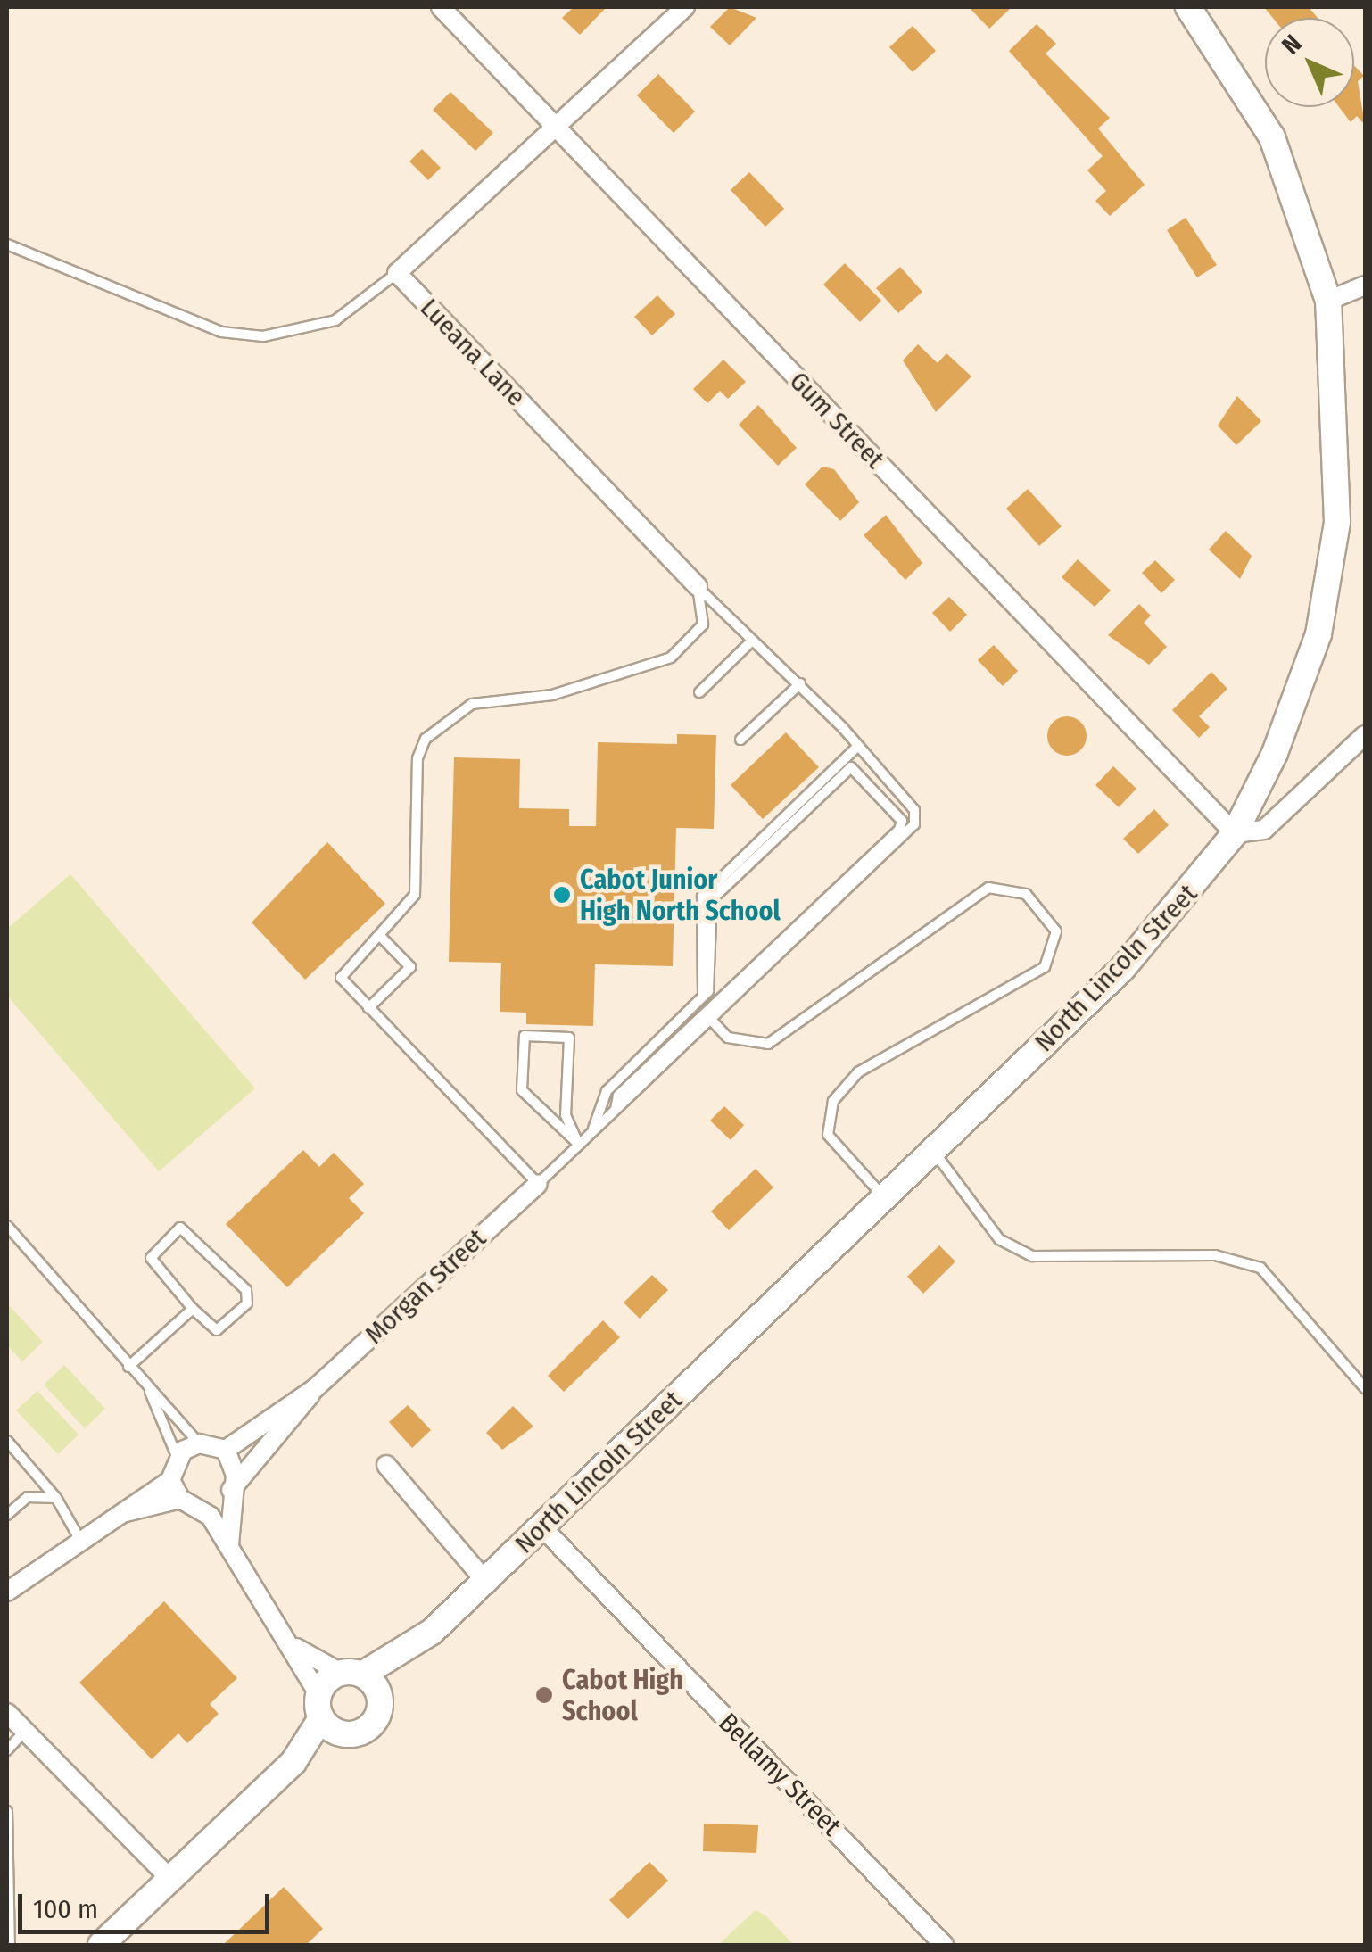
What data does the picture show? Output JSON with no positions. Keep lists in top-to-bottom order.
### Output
{
  "streets": {
    "street": [
      "Lueana Lane",
      "Gum Street",
      "North Lincoln Street",
      "Morgan Street",
      "Bellamy Street"
    ]
  },
  "crossings": [
    ["Gum Street", "North Lincoln Street"],
    ["North Lincoln Street", "Bellamy Street"]
  ],
  "places": ["Cabot Junior High North School", "Cabot High School"],
  "scale_bar": "100 m",
  "north": "top left"
}
